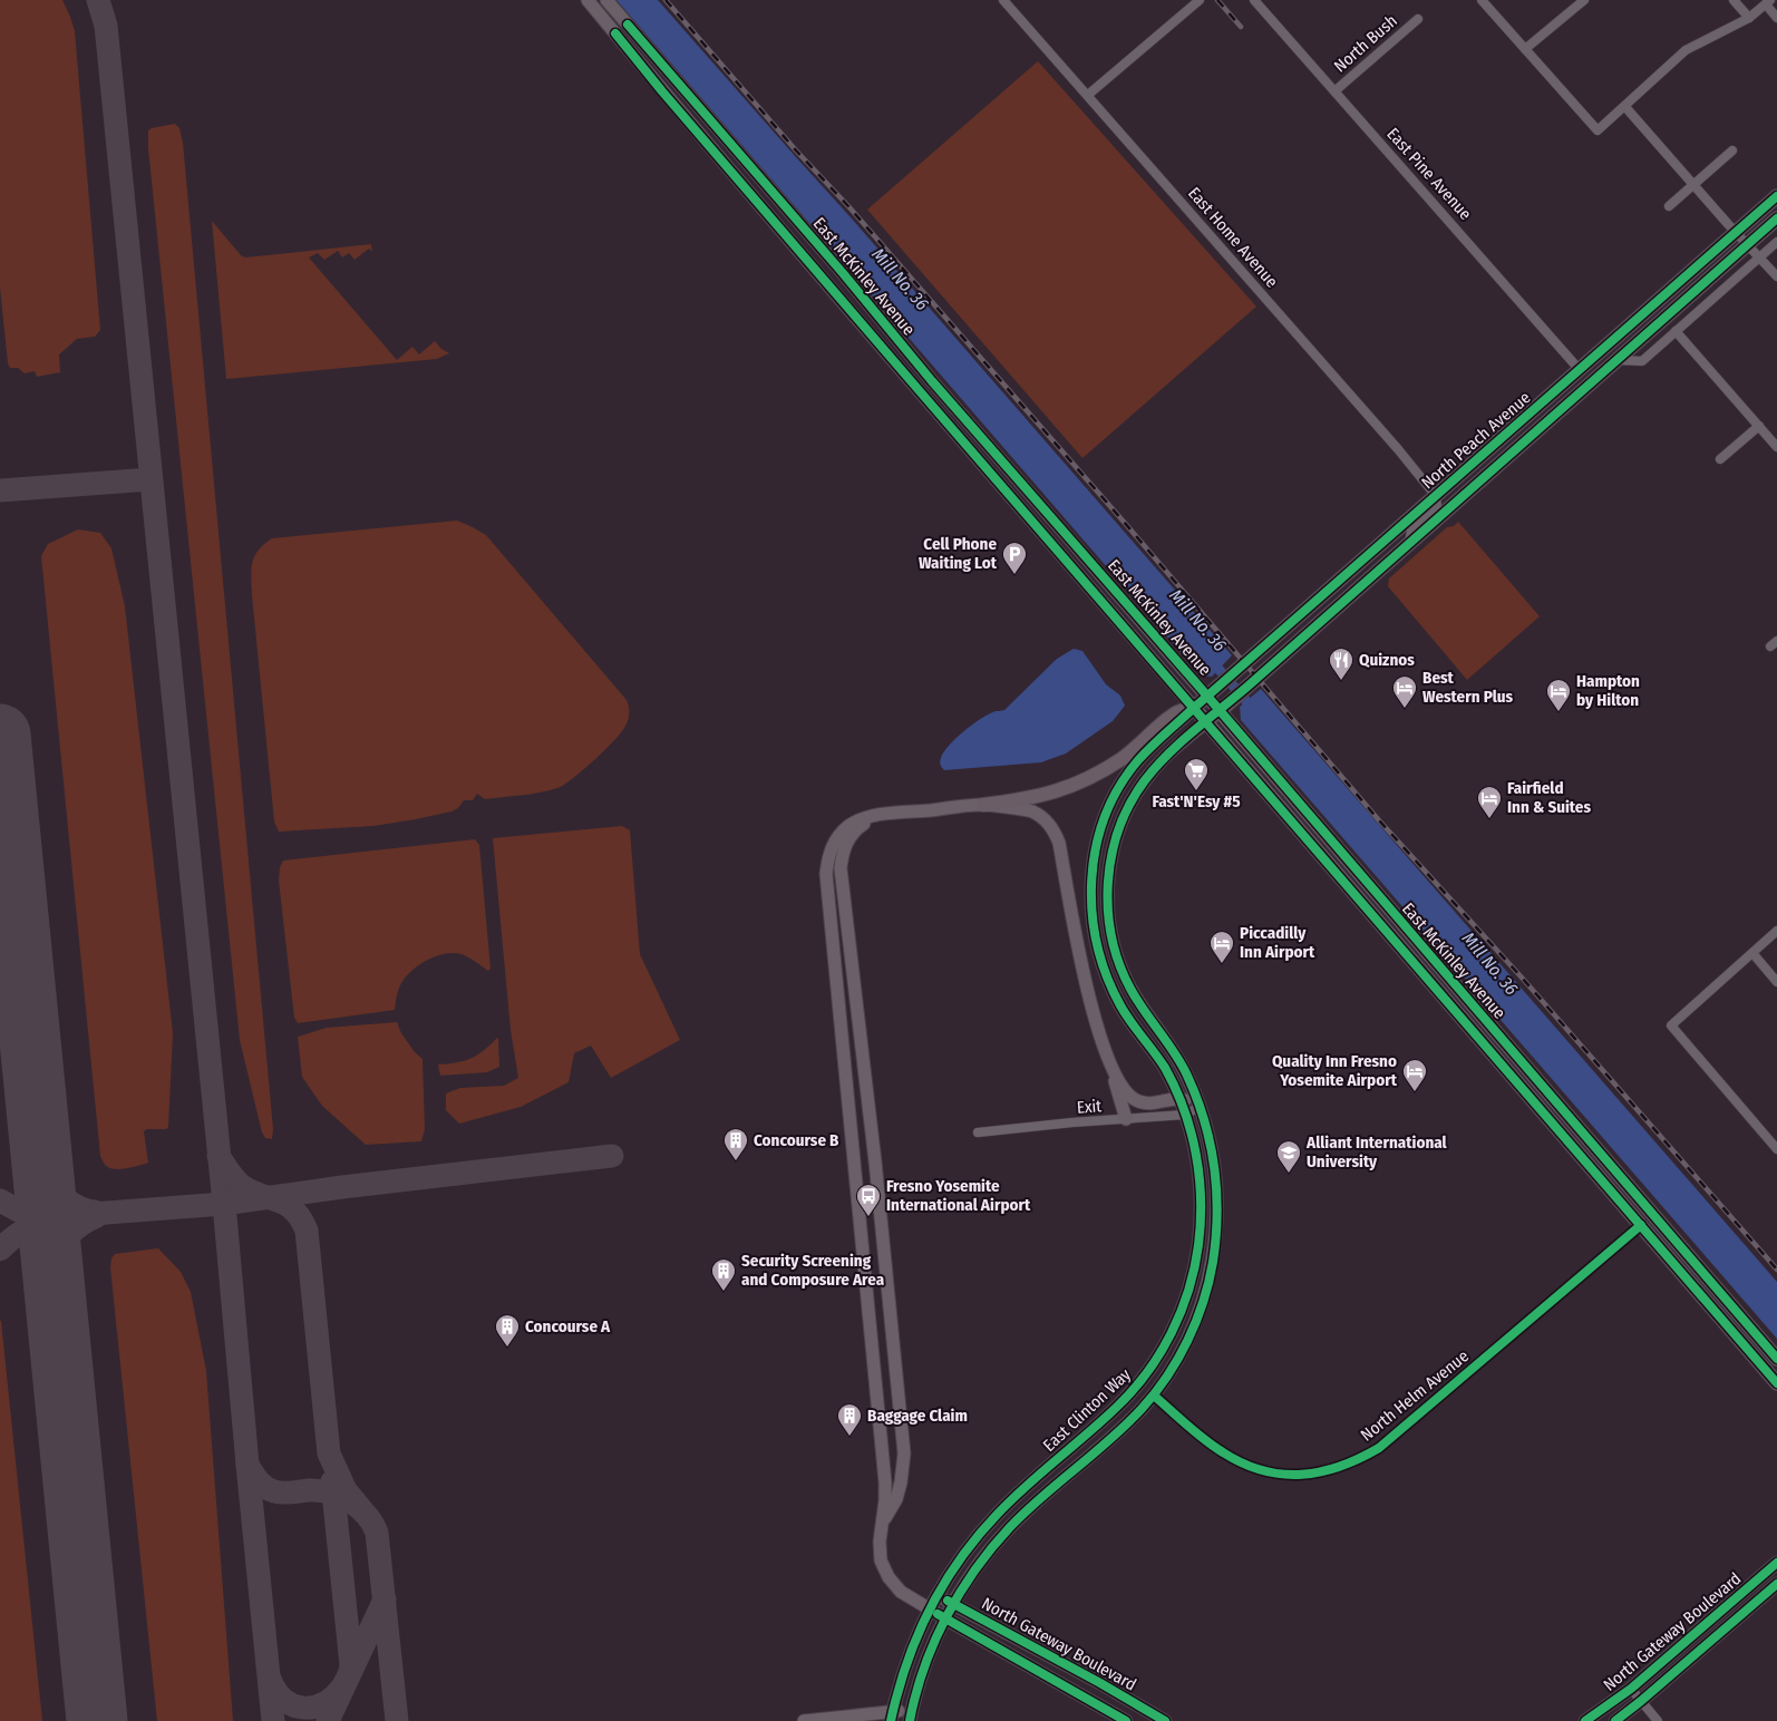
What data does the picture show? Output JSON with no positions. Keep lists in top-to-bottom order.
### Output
{
  "streets": {
    "main road": [
      "East McKinley Avenue",
      "North Peach Avenue",
      "East Clinton Way",
      "North Gateway Boulevard"
    ],
    "street": [
      "North Bush",
      "East Pine Avenue",
      "East Home Avenue",
      "Exit",
      "North Helm Avenue"
    ]
  },
  "crossings": [
    ["North Bush", "East Pine Avenue"],
    ["East Pine Avenue", "North Peach Avenue"],
    ["East Home Avenue", "North Peach Avenue"],
    ["East McKinley Avenue", "North Peach Avenue"],
    ["East McKinley Avenue", "North Helm Avenue"],
    ["East McKinley Avenue", "East Clinton Way"],
    ["North Peach Avenue", "East Clinton Way"],
    ["North Peach Avenue", "North Gateway Boulevard"],
    ["Exit", "East Clinton Way"],
    ["North Helm Avenue", "East Clinton Way"],
    ["East Clinton Way", "North Gateway Boulevard"]
  ],
  "water": ["Mill No. 36"],
  "places": {
    "parking": ["Cell Phone Waiting Lot"],
    "restaurant": ["Quiznos"],
    "hotel": [
      "Best Western Plus",
      "Hampton by Hilton",
      "Fairfield Inn & Suites",
      "Piccadilly Inn Airport",
      "Quality Inn Fresno Yosemite Airport"
    ],
    "supermarket": ["Fast'N'Esy #5"],
    "building": [
      "Concourse B",
      "Security Screening and Composure Area",
      "Concourse A",
      "Baggage Claim"
    ],
    "school or university": ["Alliant International University"],
    "bus stop": ["Fresno Yosemite International Airport"]
  }
}
